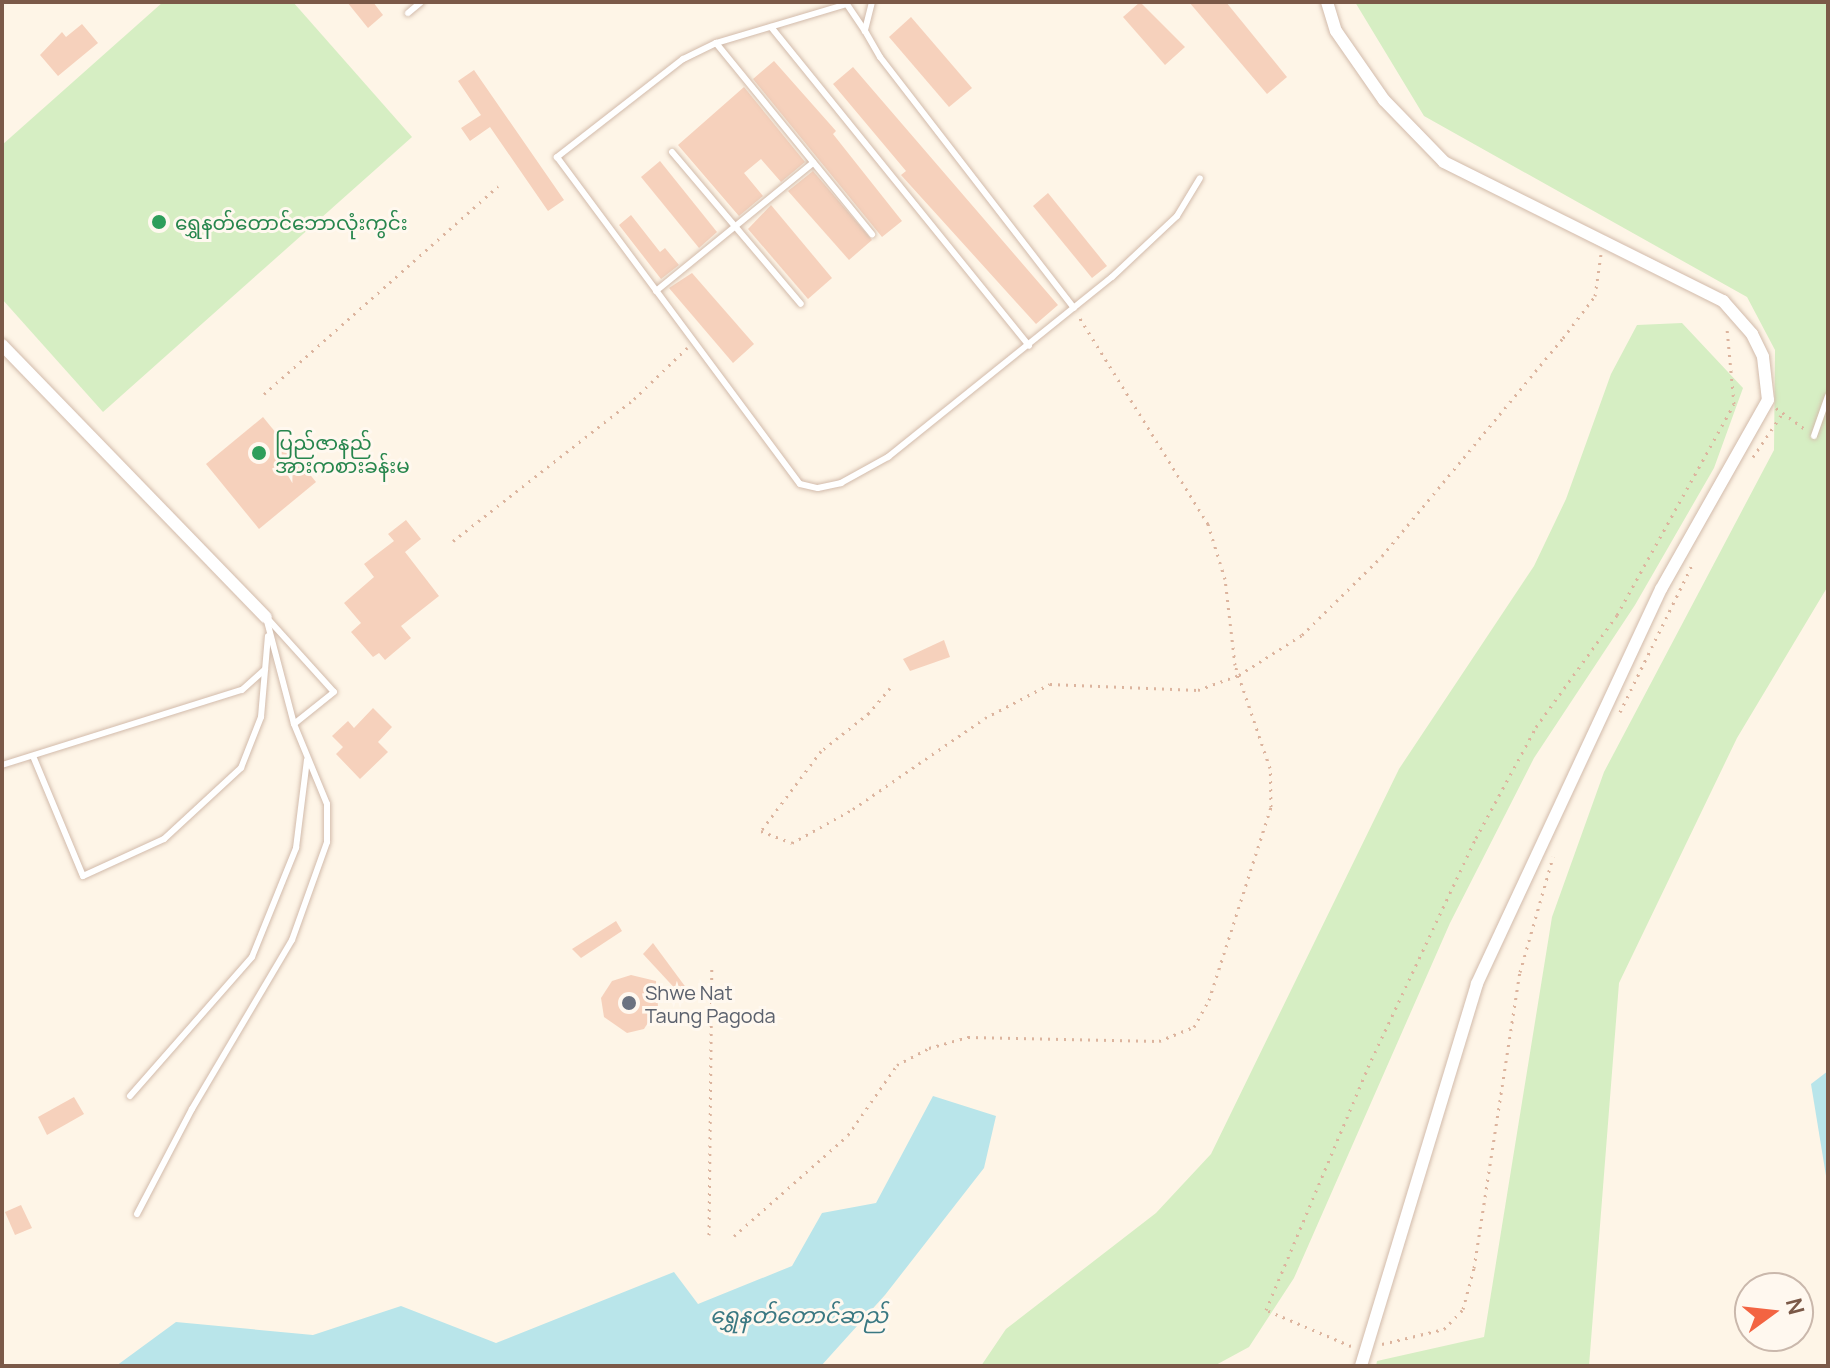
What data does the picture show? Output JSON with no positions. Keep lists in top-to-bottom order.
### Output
{
  "water": ["ရွှေနတ်တောင်ဆည်"],
  "places": ["ရွှေနတ်တောင်ဘောလုံးကွင်း", "ပြည်ဇာနည် အားကစားခန်းမ", "Shwe Nat Taung Pagoda"],
  "north": "right"
}
